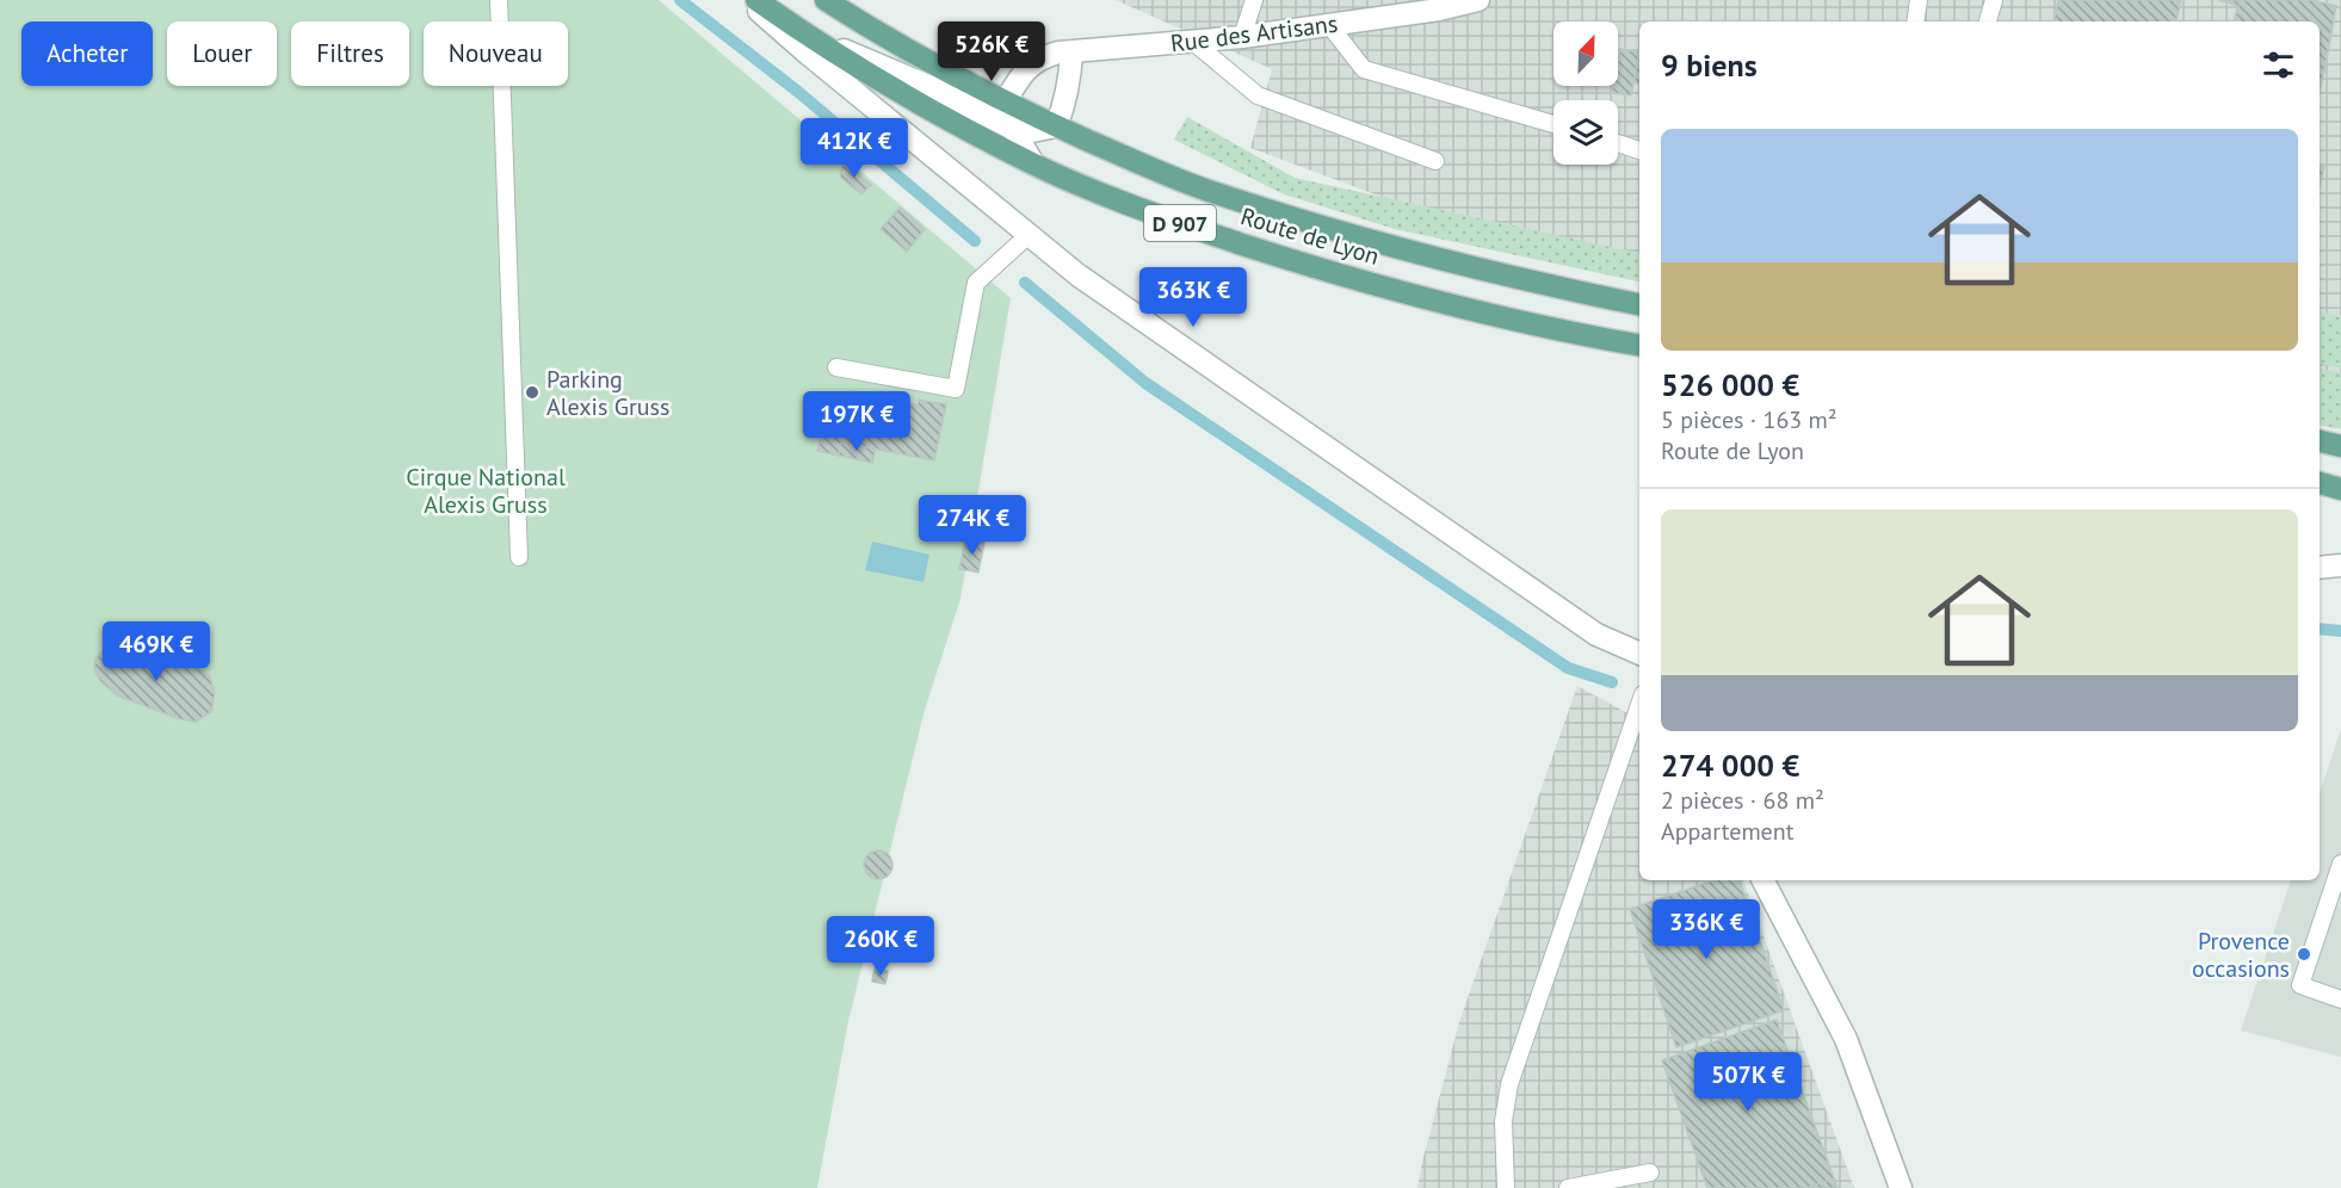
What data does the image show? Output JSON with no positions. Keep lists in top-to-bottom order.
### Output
{
  "streets": {
    "main road": ["D 907", "Route de Lyon"],
    "street": ["Rue des Artisans"]
  },
  "crossings": [
    ["Rue des Artisans", "Route de Lyon"]
  ],
  "parks": ["Cirque National Alexis Gruss"],
  "places": ["Parking Alexis Gruss", "Provence occasions"],
  "north": "top right",
  "page": {
    "price": [
      "526K €",
      "412K €",
      "363K €",
      "197K €",
      "274K €",
      "469K €",
      "336K €",
      "260K €",
      "507K €"
    ],
    "chip": [
      "Acheter",
      "Louer",
      "Filtres",
      "Nouveau"
    ],
    "heading": "9 biens",
    "list": [
      {
        "name": "526 000 €",
        "note": "5 pièces · 163 m² · Route de Lyon"
      },
      {
        "name": "274 000 €",
        "note": "2 pièces · 68 m² · Appartement"
      }
    ]
  }
}
